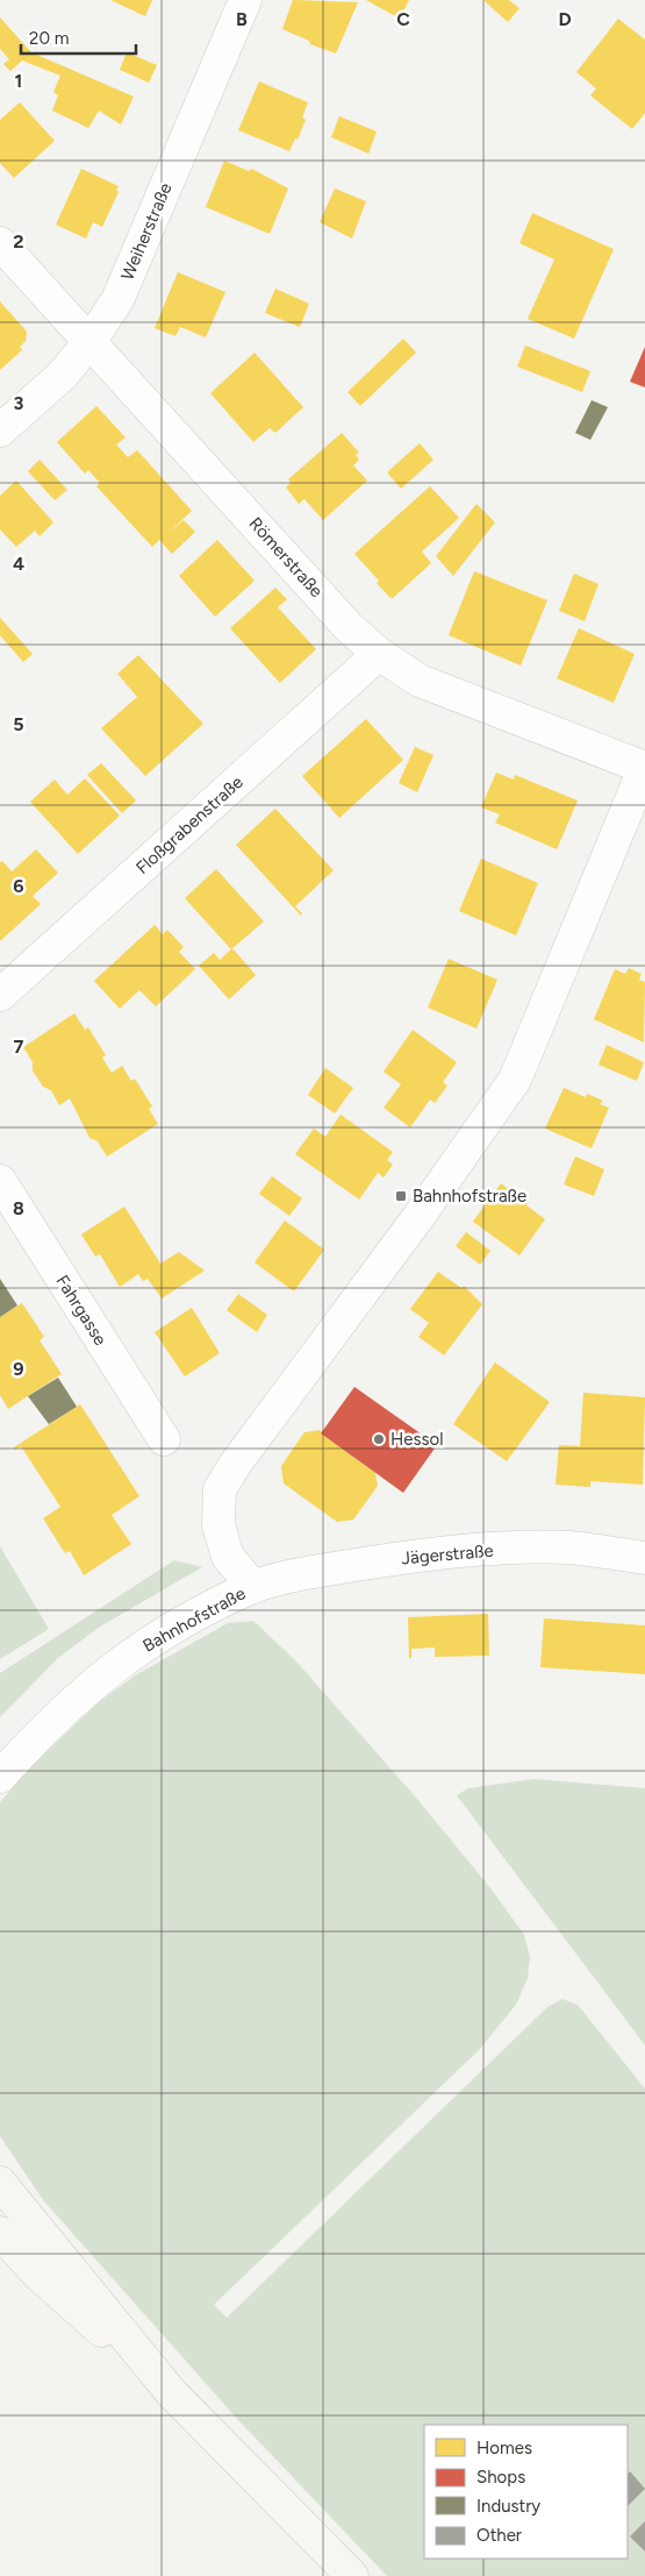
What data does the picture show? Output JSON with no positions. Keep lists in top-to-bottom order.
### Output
{
  "streets": {
    "street": [
      "Weiherstraße",
      "Römerstraße",
      "Floßgrabenstraße",
      "Fahrgasse",
      "Jägerstraße",
      "Bahnhofstraße"
    ]
  },
  "crossings": [
    ["Weiherstraße", "Römerstraße"],
    ["Römerstraße", "Floßgrabenstraße"],
    ["Römerstraße", "Bahnhofstraße"],
    ["Jägerstraße", "Bahnhofstraße"]
  ],
  "places": {
    "transit": ["Bahnhofstraße"],
    "other": ["Hessol"]
  },
  "legend": [
    "Homes",
    "Shops",
    "Industry",
    "Other"
  ],
  "scale_bar": "20 m",
  "grid": {
    "columns": ["B", "C", "D"],
    "rows": [
      "1",
      "2",
      "3",
      "4",
      "5",
      "6",
      "7",
      "8",
      "9"
    ]
  }
}
